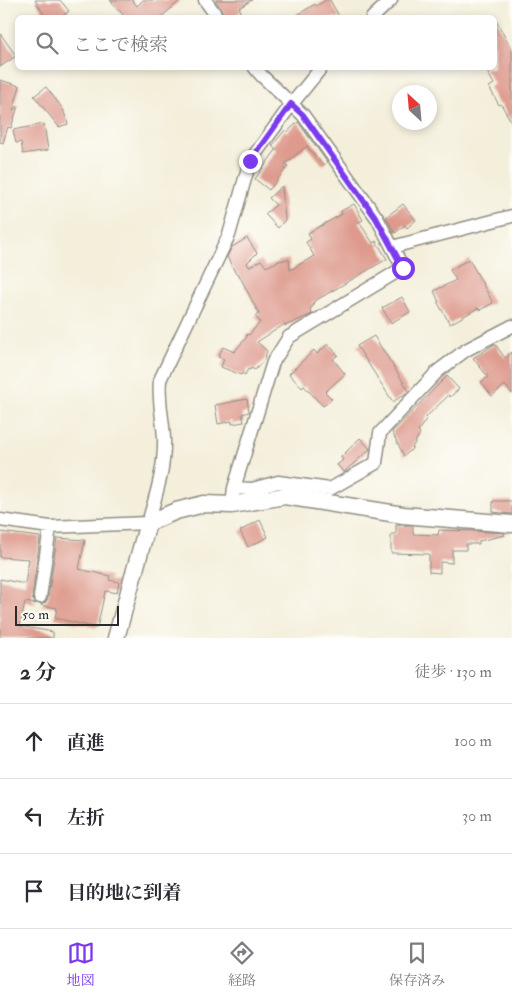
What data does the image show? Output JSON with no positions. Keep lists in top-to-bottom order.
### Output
{
  "scale_bar": "50 m",
  "north": "top left",
  "page": {
    "search": "ここで検索",
    "scale": "50 m",
    "heading": ["2 分", "徒歩 · 130 m"],
    "list": [
      ["直進", "100 m"],
      ["左折", "30 m"],
      "目的地に到着"
    ],
    "nav": ["地図", "経路", "保存済み"]
  }
}
